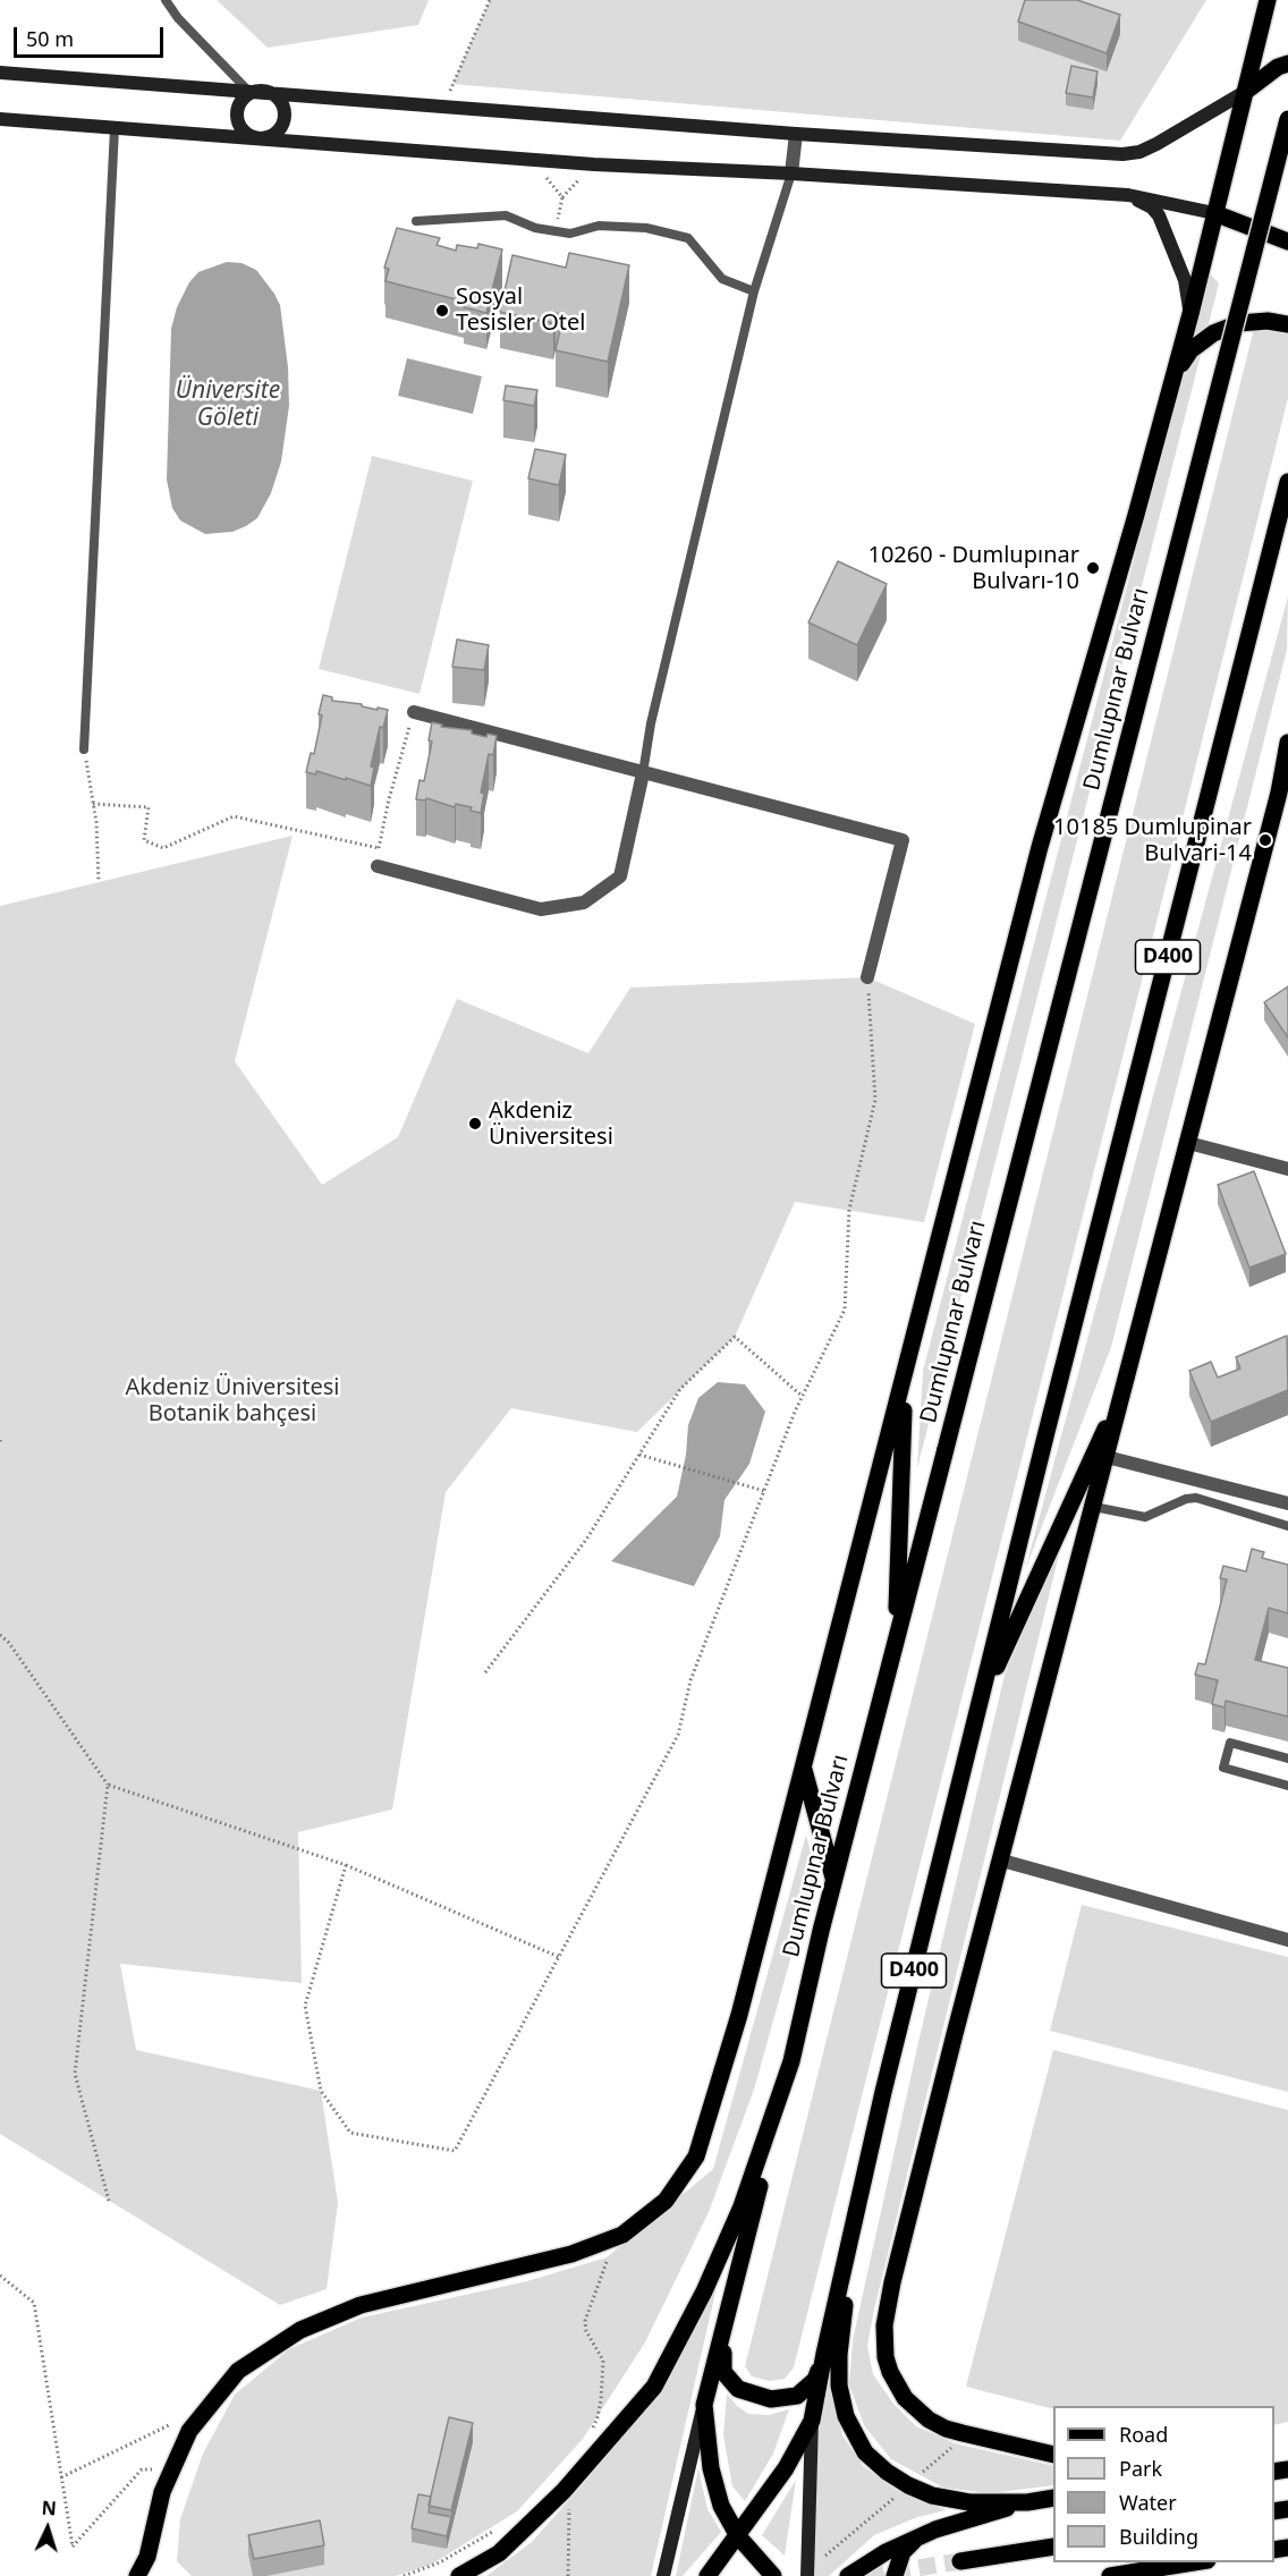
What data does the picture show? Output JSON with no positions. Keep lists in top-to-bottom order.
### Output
{
  "streets": {
    "main road": ["Dumlupınar Bulvarı", "D400"]
  },
  "water": ["Üniversite Göleti"],
  "parks": ["Akdeniz Üniversitesi Botanik bahçesi"],
  "places": [
    "Sosyal Tesisler Otel",
    "10260 - Dumlupınar Bulvarı-10",
    "10185 Dumlupinar Bulvari-14",
    "Akdeniz Üniversitesi"
  ],
  "legend": [
    "Road",
    "Park",
    "Water",
    "Building"
  ],
  "scale_bar": "50 m",
  "north": "top"
}
